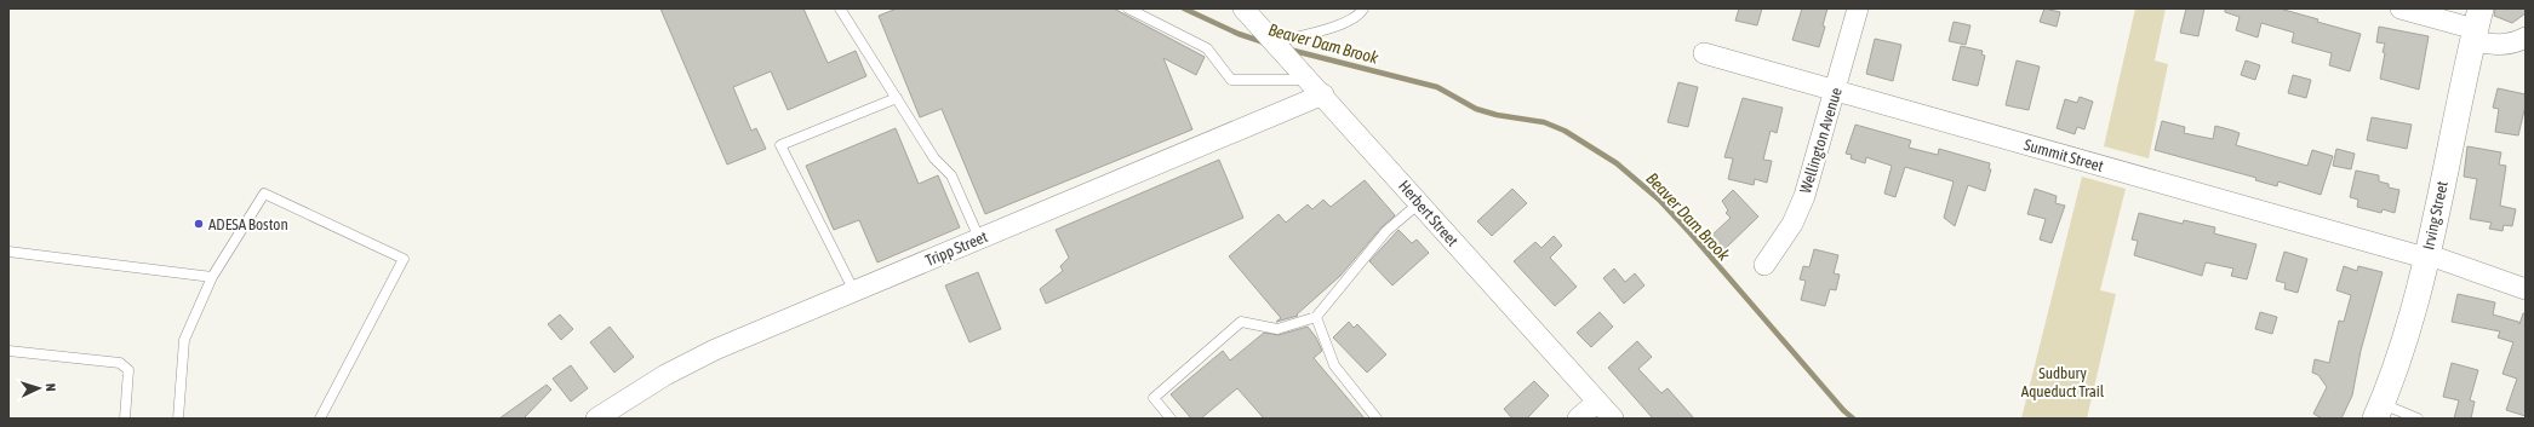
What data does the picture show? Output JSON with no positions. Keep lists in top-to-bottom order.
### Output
{
  "streets": {
    "street": [
      "Wellington Avenue",
      "Summit Street",
      "Herbert Street",
      "Irving Street",
      "Tripp Street"
    ]
  },
  "crossings": [
    ["Wellington Avenue", "Summit Street"],
    ["Summit Street", "Irving Street"],
    ["Herbert Street", "Tripp Street"]
  ],
  "water": ["Beaver Dam Brook"],
  "parks": ["Sudbury Aqueduct Trail"],
  "places": ["ADESA Boston"],
  "north": "right"
}
